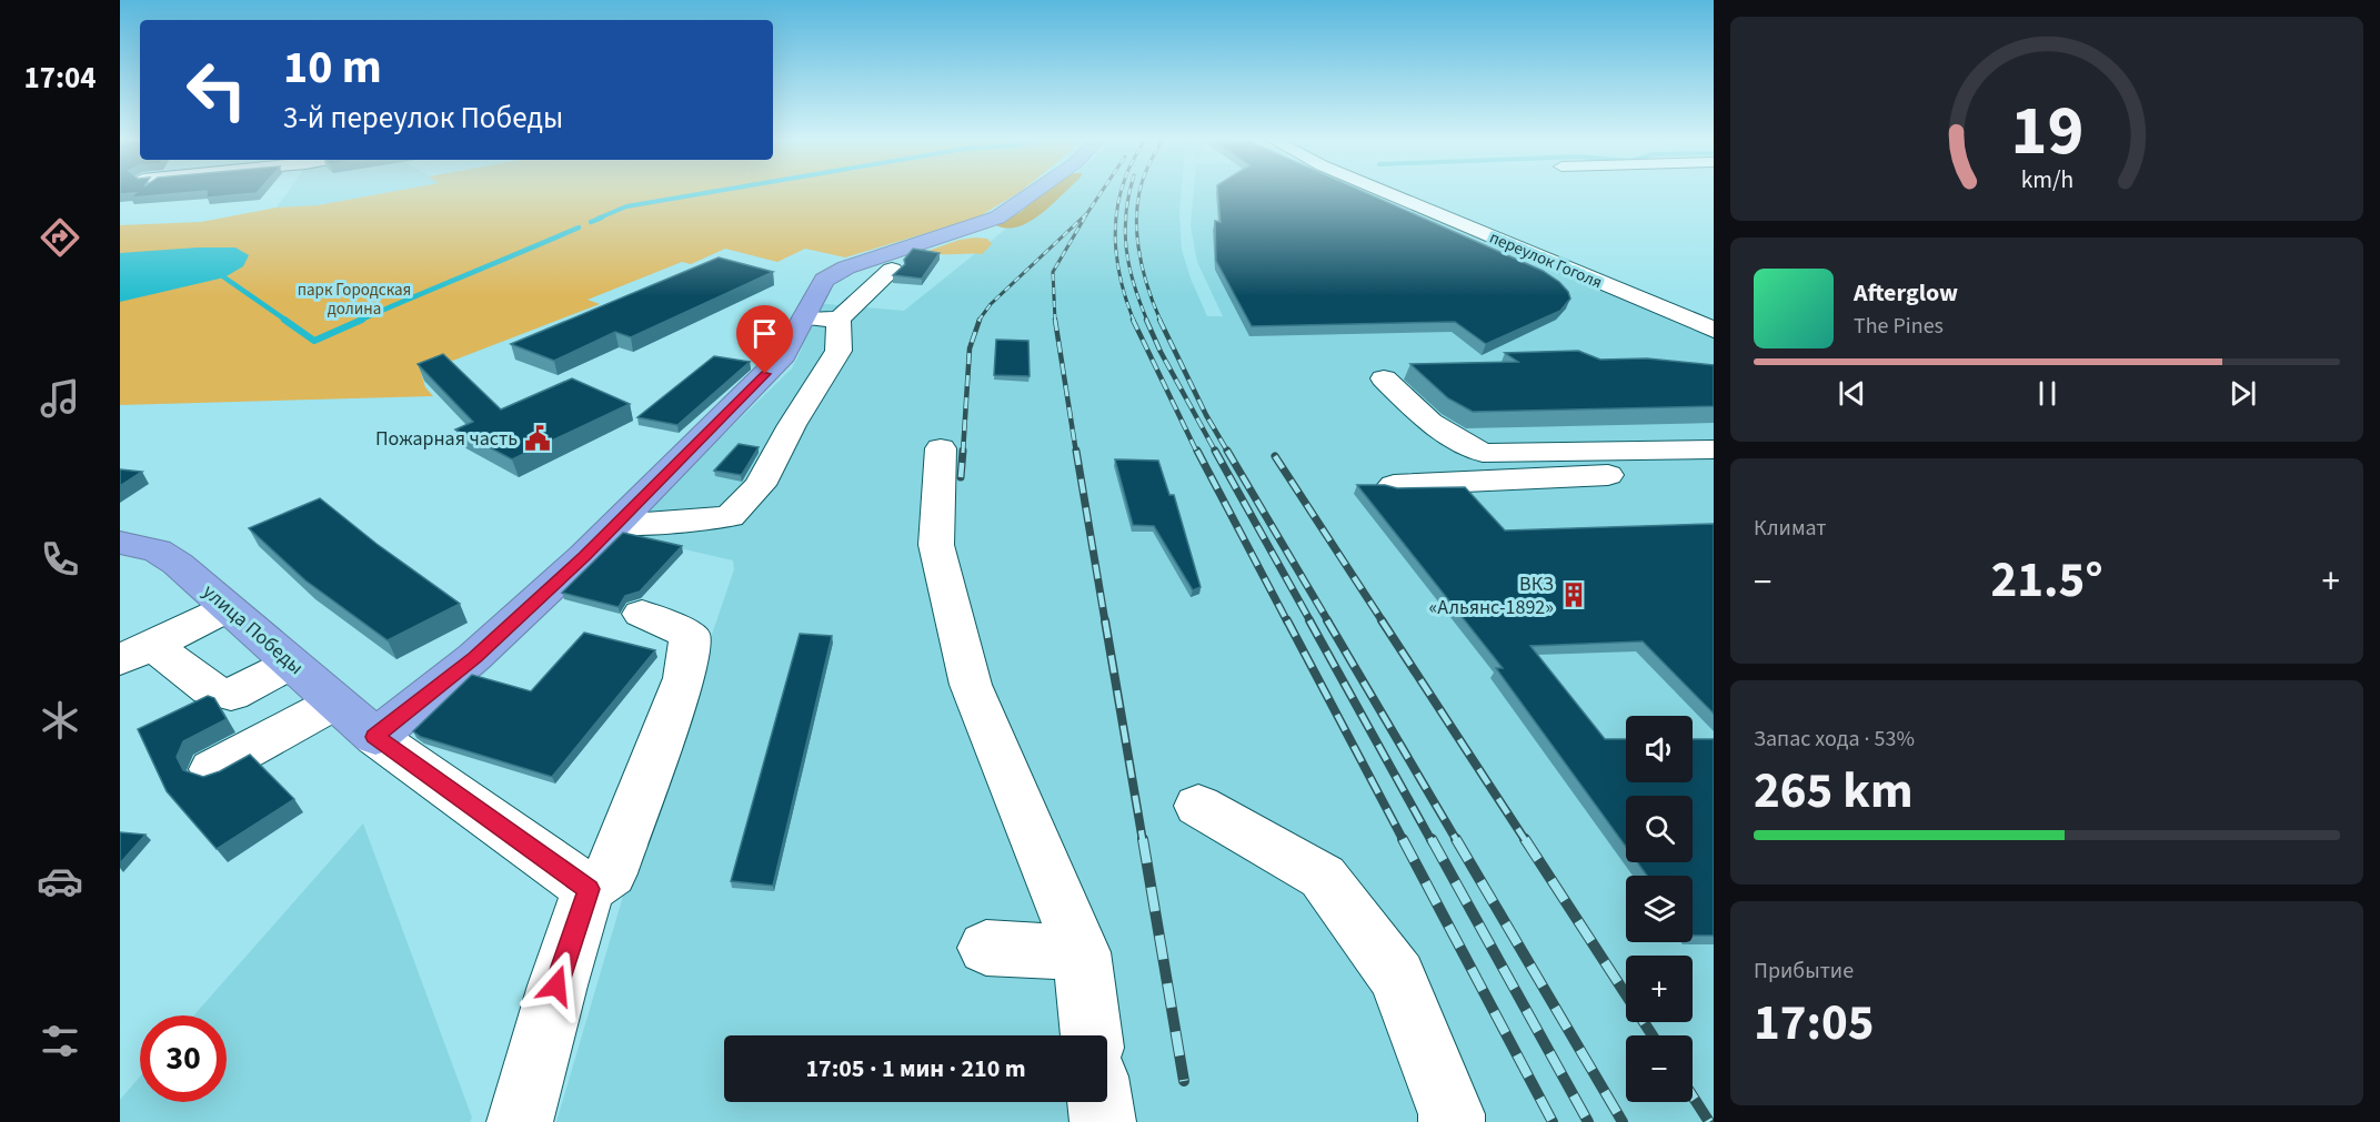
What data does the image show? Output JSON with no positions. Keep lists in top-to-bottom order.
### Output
{
  "streets": {
    "highway": ["улица Победы"],
    "street": ["переулок Гоголя"]
  },
  "parks": ["парк Городская долина"],
  "places": {
    "public building": ["Пожарная часть"],
    "building": ["ВКЗ «Альянс-1892»"]
  },
  "page": {
    "tabs": "17:04",
    "turn": ["10 m", "3-й переулок Победы"],
    "song": ["Afterglow", "The Pines"],
    "tile": [
      "Климат",
      ["Запас хода · 53%", "265 km"],
      ["Прибытие", "17:05"]
    ],
    "heat": ["−", "21.5°", "+"],
    "map_buttons": ["+", "−"],
    "limit": "30",
    "trip": "17:05 · 1 мин · 210 m",
    "gauge": ["19", "km/h"]
  }
}
